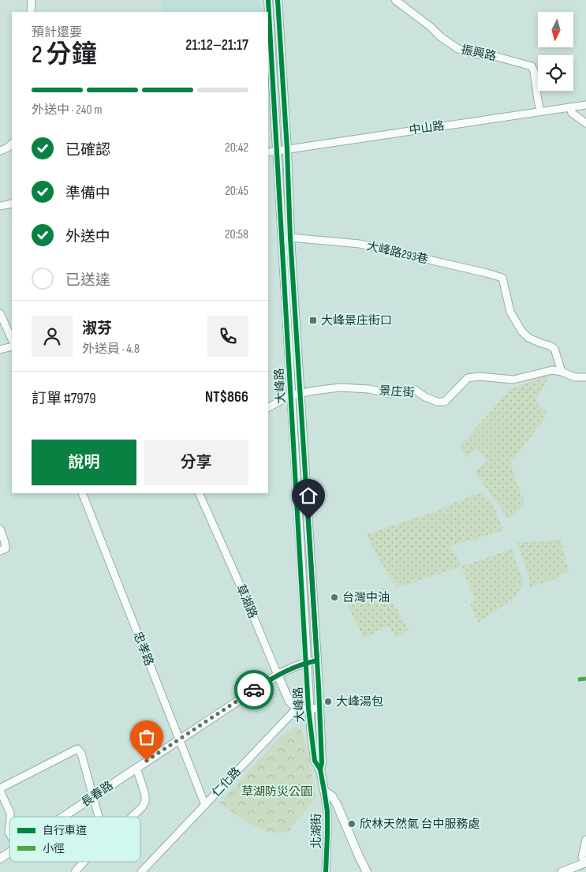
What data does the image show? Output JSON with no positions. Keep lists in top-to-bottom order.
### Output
{
  "streets": {
    "street": [
      "振興路",
      "中山路",
      "大峰路293巷",
      "大峰路",
      "景庄街",
      "草湖路",
      "忠孝路",
      "仁化路",
      "長春路",
      "北湖街"
    ]
  },
  "crossings": [
    ["振興路", "中山路"],
    ["中山路", "大峰路"],
    ["大峰路293巷", "大峰路"],
    ["大峰路293巷", "景庄街"],
    ["大峰路", "景庄街"],
    ["大峰路", "長春路"],
    ["大峰路", "北湖街"],
    ["草湖路", "仁化路"],
    ["草湖路", "長春路"],
    ["忠孝路", "仁化路"],
    ["忠孝路", "長春路"]
  ],
  "parks": ["草湖防災公園"],
  "places": {
    "transit": ["大峰景庄街口"],
    "other": ["台灣中油", "大峰湯包", "欣林天然氣 台中服務處"]
  },
  "legend": ["自行車道", "小徑"],
  "north": "bottom",
  "page": {
    "heading": ["2 分鐘", "預計還要", "21:12–21:17"],
    "panel": [
      "淑芬",
      "外送員 · 4.8",
      "訂單 #7979",
      "NT$866"
    ],
    "bar": "外送中 · 240 m",
    "list": [
      ["已確認", "20:42"],
      ["準備中", "20:45"],
      ["外送中", "20:58"],
      "已送達"
    ],
    "buttons": ["說明", "分享"]
  }
}
